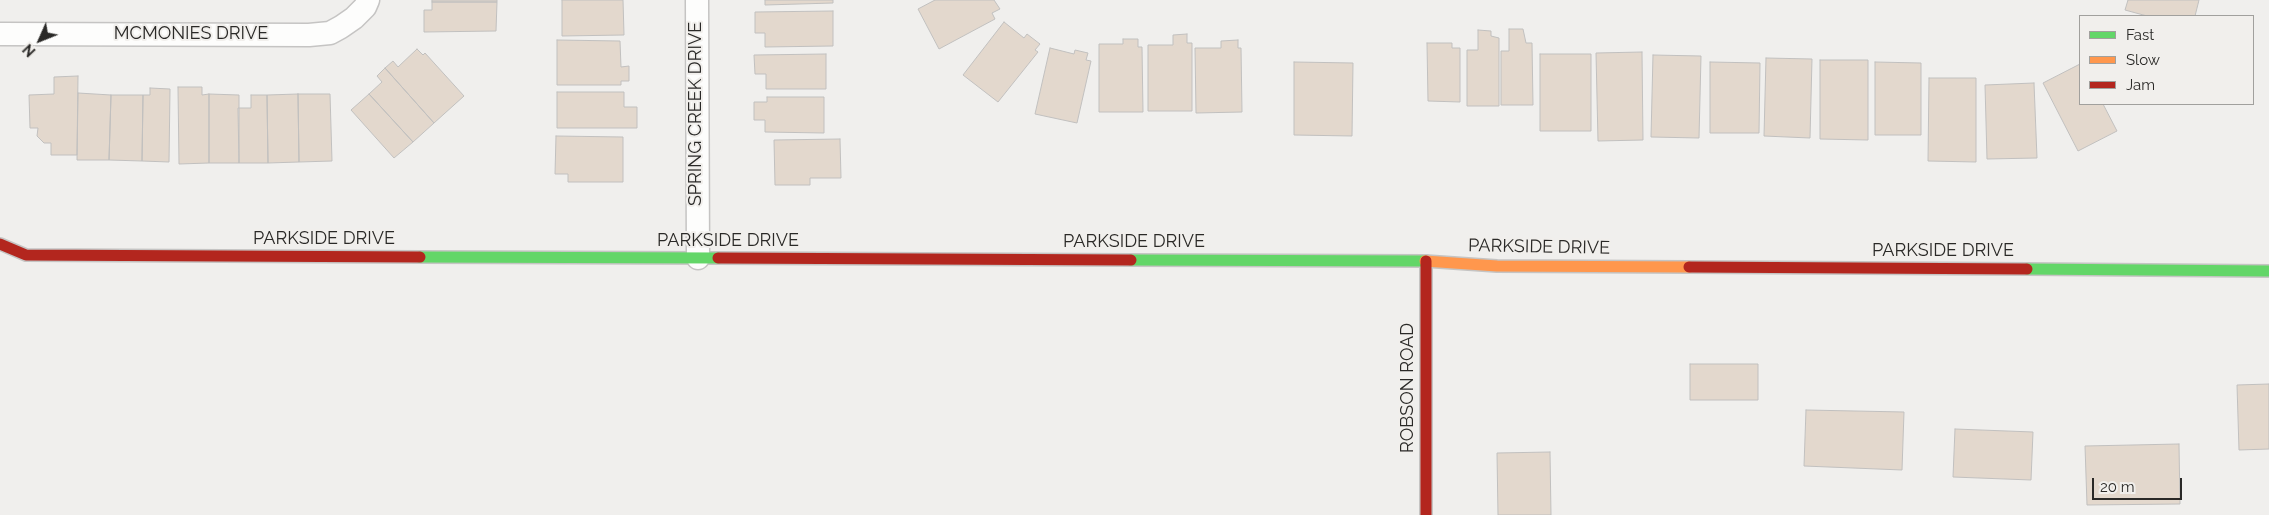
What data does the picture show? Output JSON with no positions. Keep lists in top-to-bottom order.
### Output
{
  "streets": {
    "main road": ["PARKSIDE DRIVE", "ROBSON ROAD"],
    "street": ["MCMONIES DRIVE", "SPRING CREEK DRIVE"]
  },
  "crossings": [
    ["SPRING CREEK DRIVE", "PARKSIDE DRIVE"],
    ["PARKSIDE DRIVE", "ROBSON ROAD"]
  ],
  "legend": ["Fast", "Slow", "Jam"],
  "scale_bar": "20 m",
  "north": "bottom left"
}
